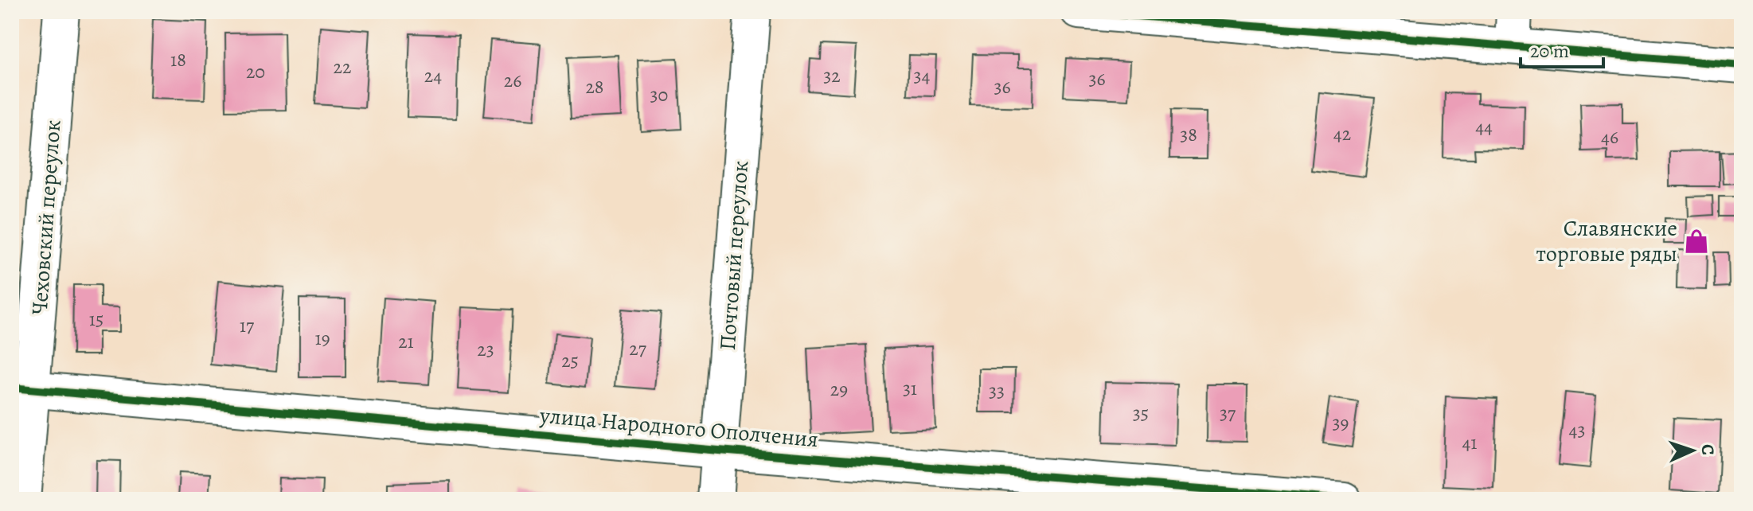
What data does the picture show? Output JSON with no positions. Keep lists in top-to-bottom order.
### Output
{
  "streets": {
    "street": ["Чеховский переулок", "Почтовый переулок", "улица Народного Ополчения"]
  },
  "crossings": [
    ["Чеховский переулок", "улица Народного Ополчения"],
    ["Почтовый переулок", "улица Народного Ополчения"]
  ],
  "places": {
    "shop": ["Славянские торговые ряды"]
  },
  "house_numbers": [
    "18",
    "22",
    "20",
    "24",
    "32",
    "34",
    "36",
    "26",
    "28",
    "36",
    "30",
    "44",
    "42",
    "38",
    "46",
    "15",
    "17",
    "19",
    "21",
    "27",
    "23",
    "25",
    "31",
    "29",
    "33",
    "35",
    "37",
    "39",
    "43",
    "41"
  ],
  "scale_bar": "20 m",
  "north": "right"
}
